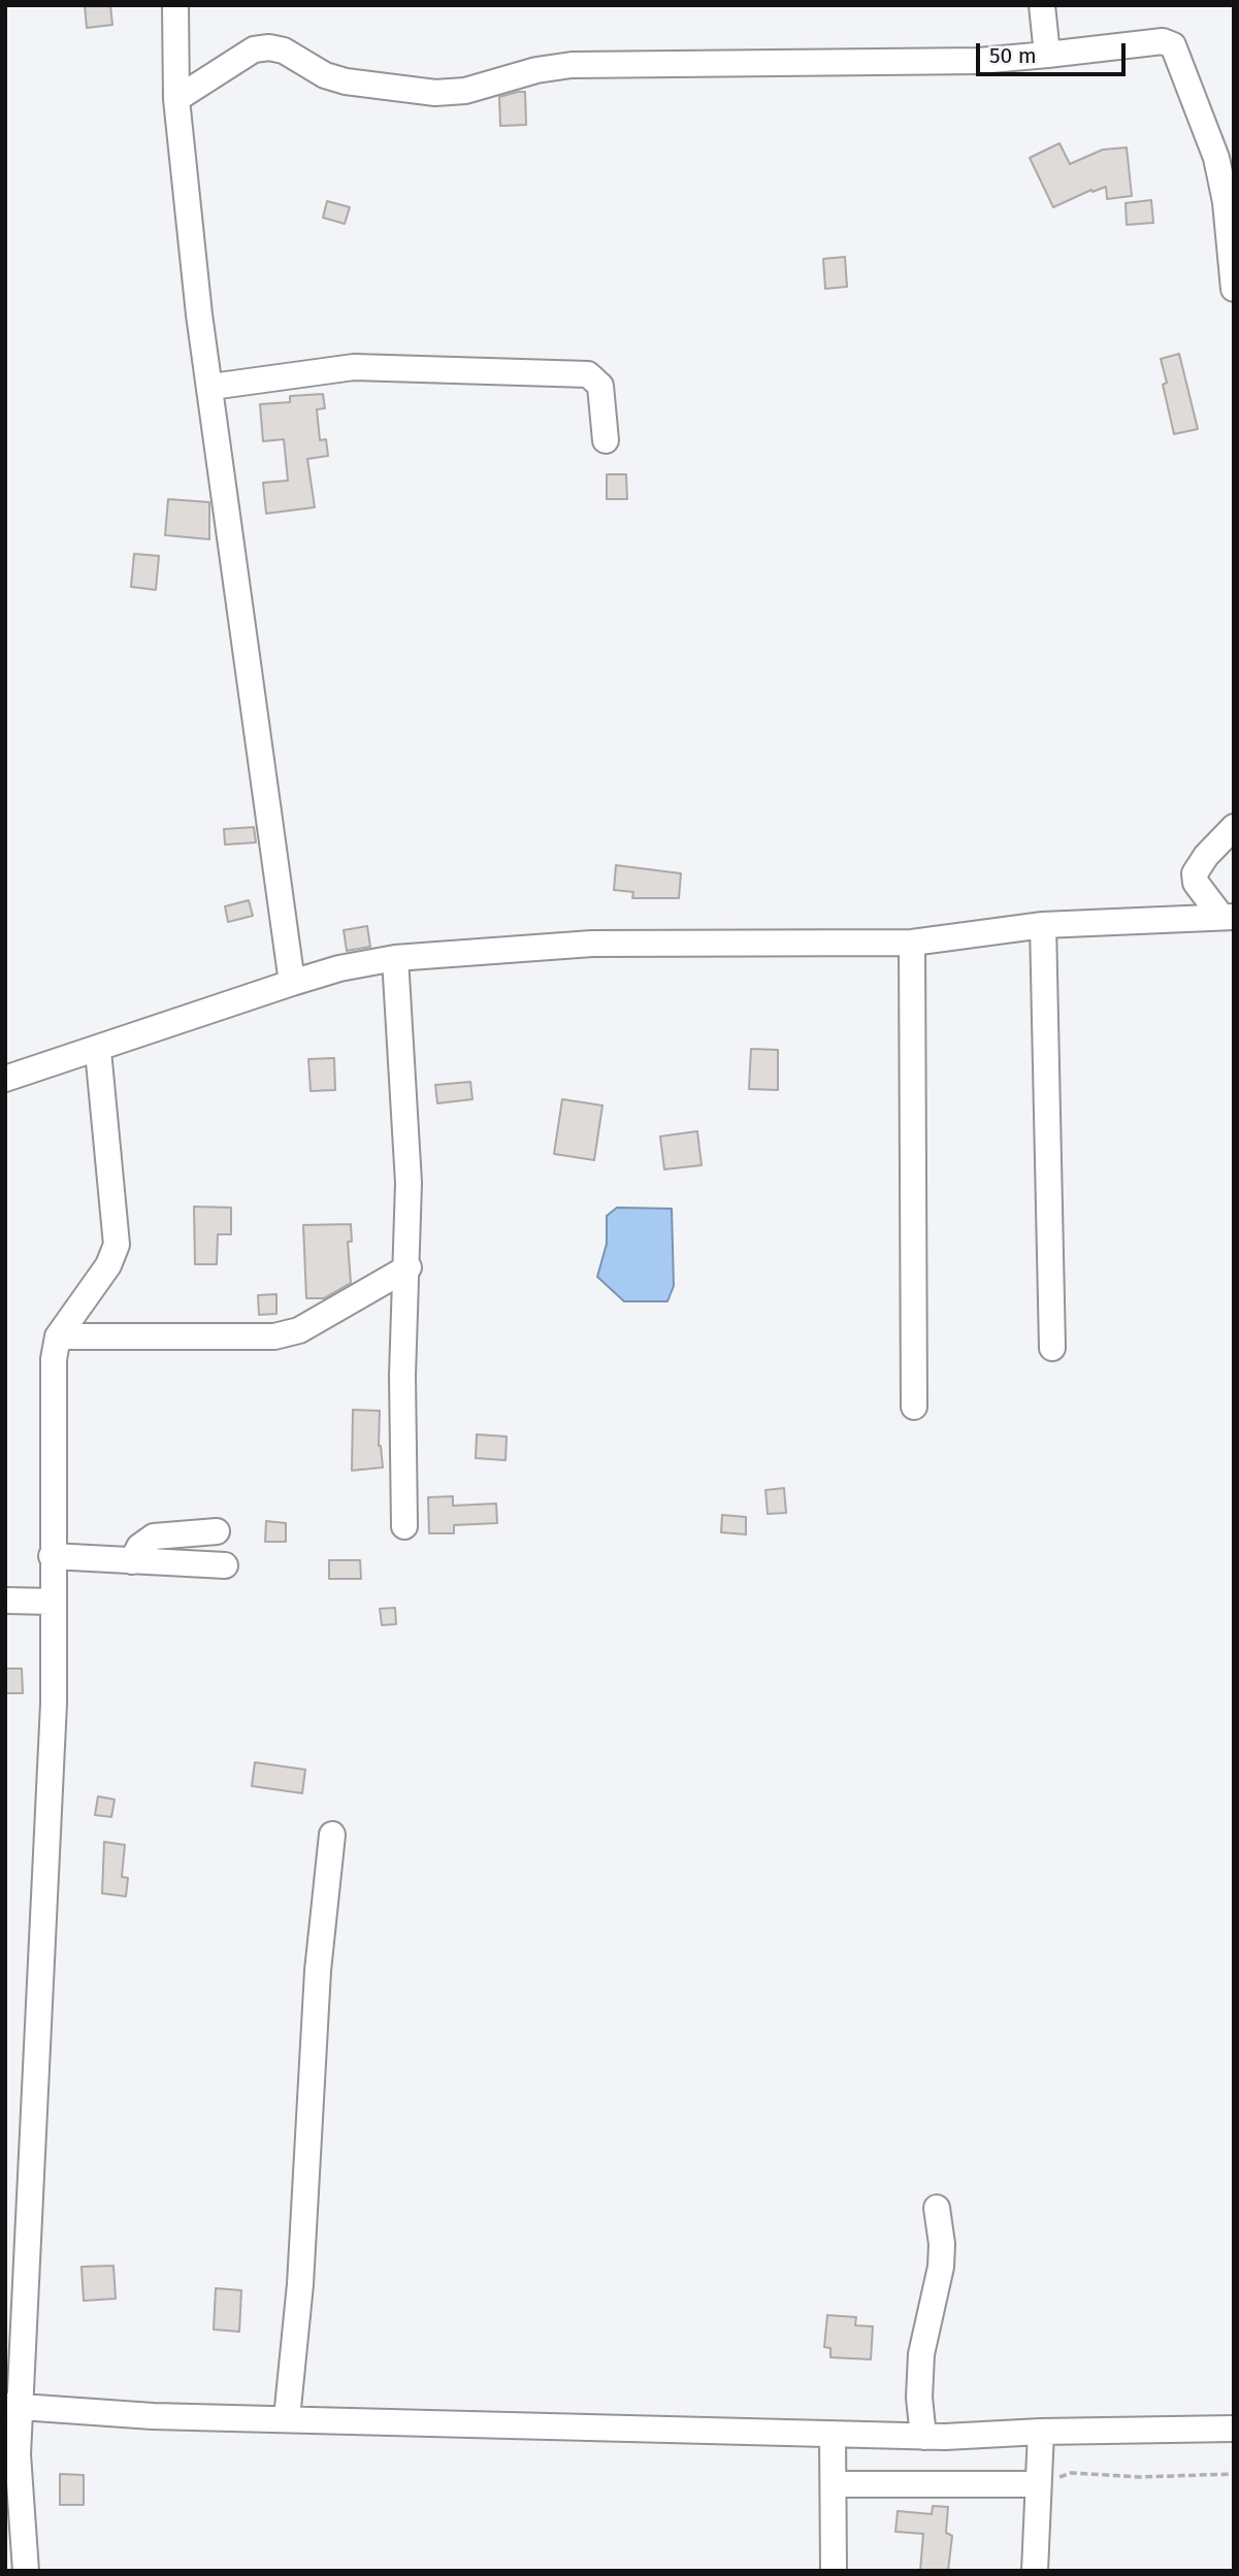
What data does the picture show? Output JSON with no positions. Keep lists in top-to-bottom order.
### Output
{
  "scale_bar": "50 m"
}
